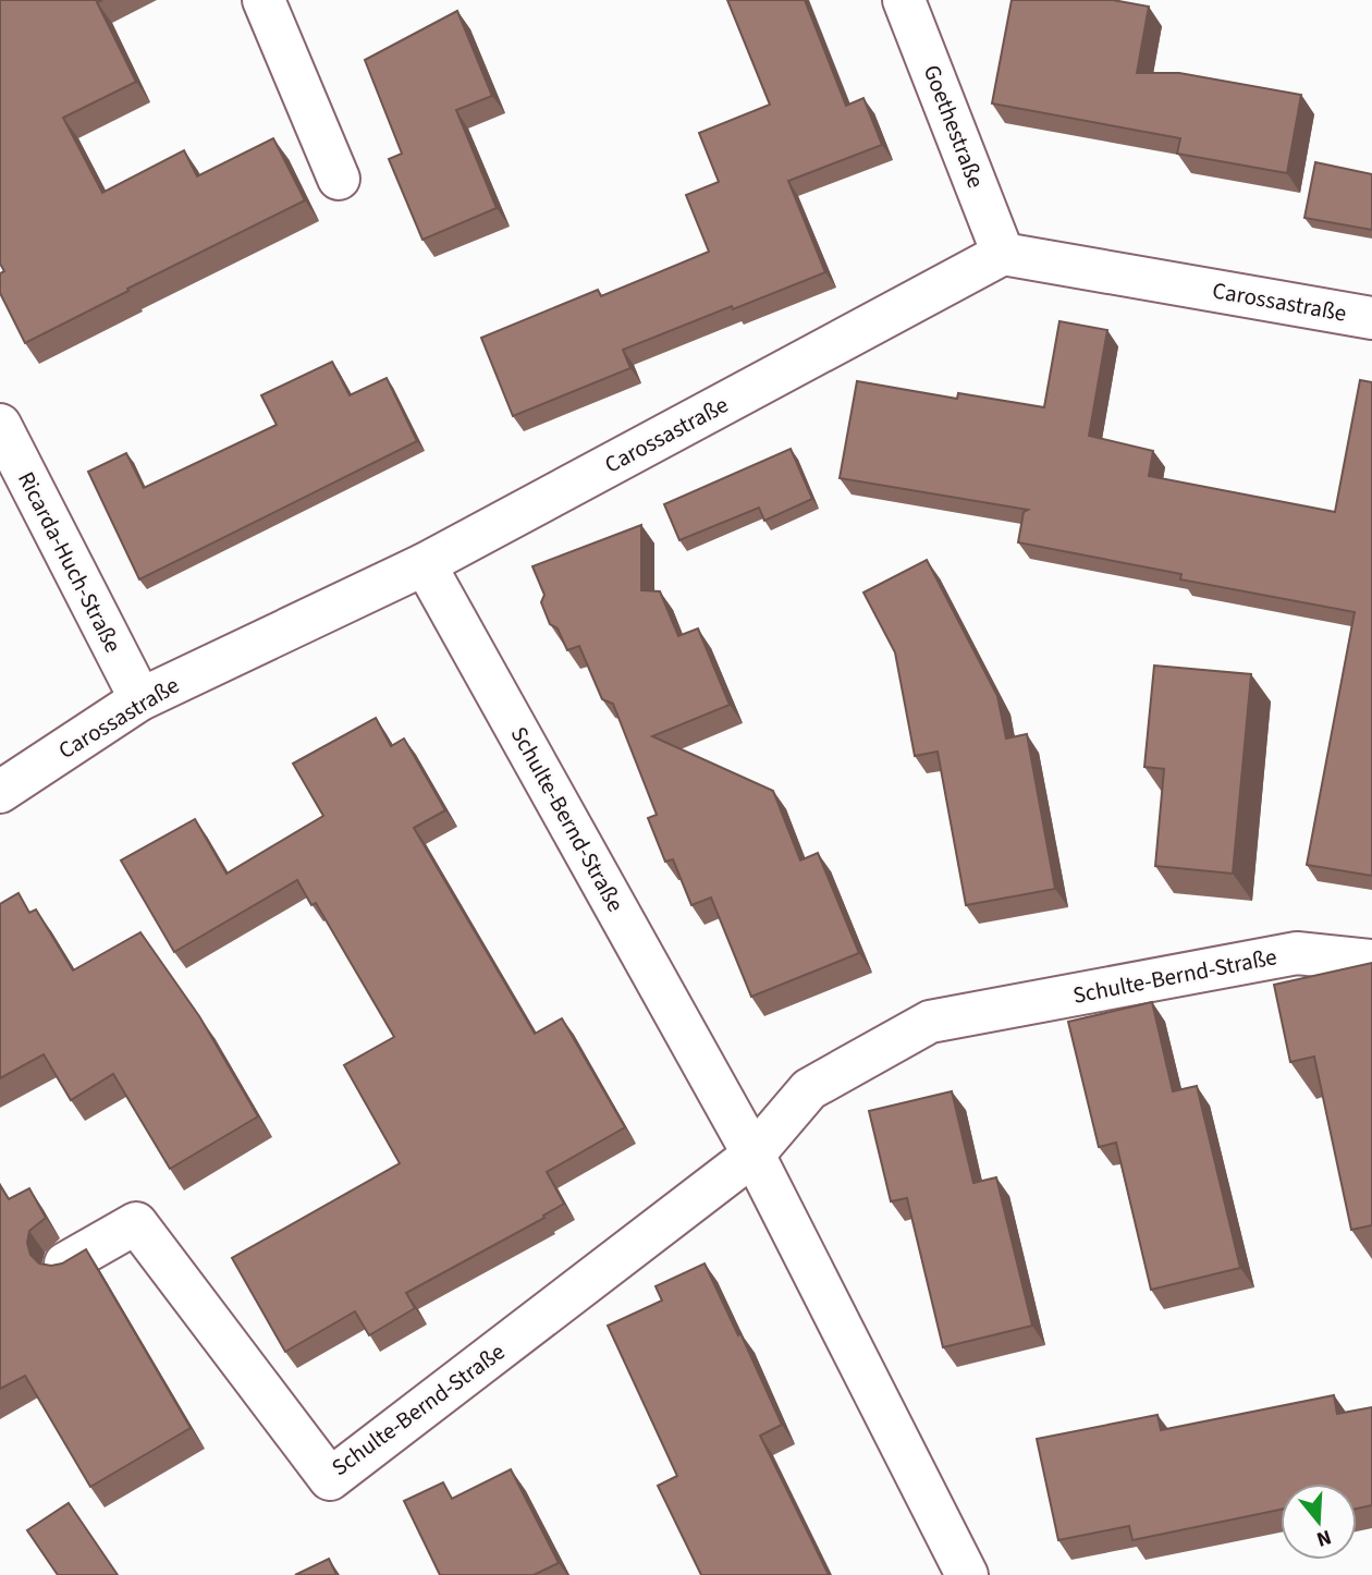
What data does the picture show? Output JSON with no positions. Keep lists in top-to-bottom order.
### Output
{
  "streets": {
    "street": [
      "Goethestraße",
      "Carossastraße",
      "Ricarda-Huch-Straße",
      "Schulte-Bernd-Straße"
    ]
  },
  "crossings": [
    ["Goethestraße", "Carossastraße"],
    ["Carossastraße", "Ricarda-Huch-Straße"],
    ["Carossastraße", "Schulte-Bernd-Straße"]
  ],
  "north": "bottom"
}
